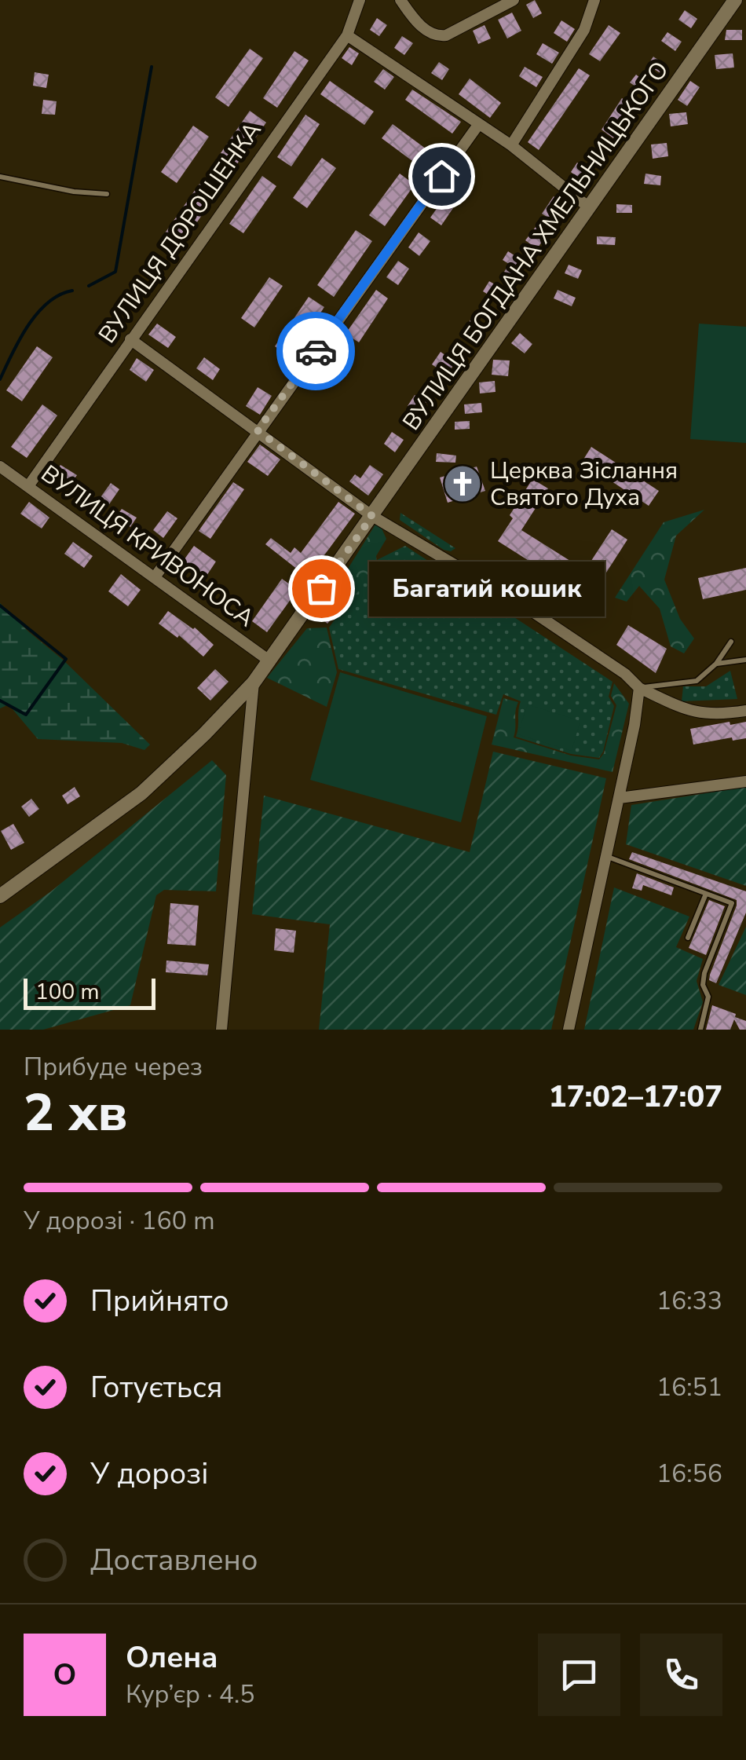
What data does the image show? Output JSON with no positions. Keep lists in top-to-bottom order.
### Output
{
  "streets": {
    "street": ["ВУЛИЦЯ ДОРОШЕНКА", "ВУЛИЦЯ БОГДАНА ХМЕЛЬНИЦЬКОГО", "ВУЛИЦЯ КРИВОНОСА"]
  },
  "crossings": [
    ["ВУЛИЦЯ ДОРОШЕНКА", "ВУЛИЦЯ КРИВОНОСА"],
    ["ВУЛИЦЯ БОГДАНА ХМЕЛЬНИЦЬКОГО", "ВУЛИЦЯ КРИВОНОСА"]
  ],
  "places": {
    "church": ["Церква Зіслання Святого Духа"],
    "other": ["Багатий кошик"]
  },
  "scale_bar": "100 m",
  "page": {
    "bubble": "Багатий кошик",
    "scale": "100 m",
    "heading": ["2 хв", "Прибуде через", "17:02–17:07"],
    "panel": ["Олена", "Кур’єр · 4.5"],
    "bar": "У дорозі · 160 m",
    "list": [
      ["Прийнято", "16:33"],
      ["Готується", "16:51"],
      ["У дорозі", "16:56"],
      "Доставлено"
    ],
    "round": "О"
  }
}
